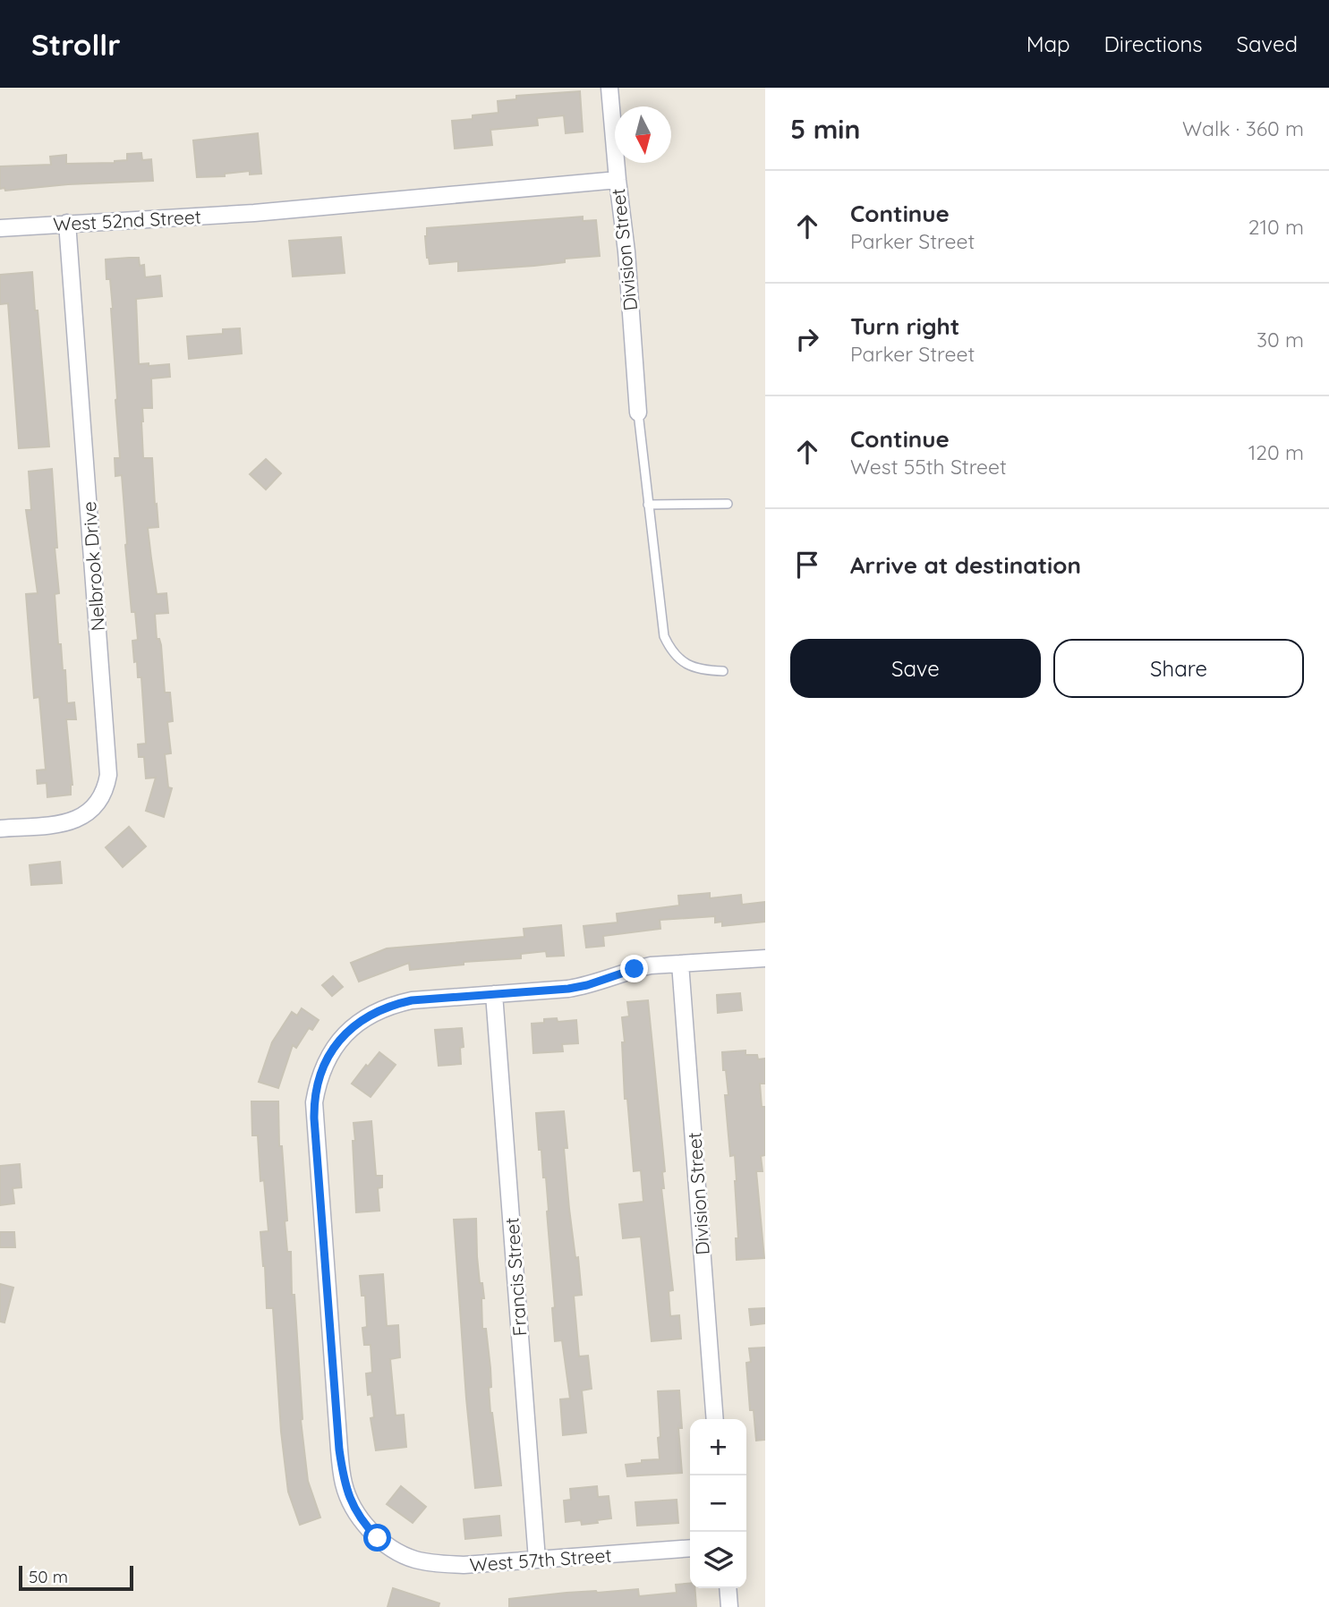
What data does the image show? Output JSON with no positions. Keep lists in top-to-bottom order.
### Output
{
  "streets": {
    "street": [
      "West 52nd Street",
      "Division Street",
      "Nelbrook Drive",
      "Francis Street",
      "West 57th Street"
    ]
  },
  "crossings": [
    ["West 52nd Street", "Division Street"],
    ["West 52nd Street", "Nelbrook Drive"],
    ["Division Street", "West 57th Street"],
    ["Francis Street", "West 57th Street"]
  ],
  "scale_bar": "50 m",
  "north": "bottom",
  "page": {
    "header": "Strollr",
    "nav": ["Map", "Directions", "Saved"],
    "heading": ["5 min", "Walk · 360 m"],
    "list": [
      ["Continue", "Parker Street", "210 m"],
      ["Turn right", "Parker Street", "30 m"],
      ["Continue", "West 55th Street", "120 m"],
      "Arrive at destination"
    ],
    "buttons": ["Save", "Share"],
    "map_buttons": ["+", "−"],
    "scale": "50 m"
  }
}
